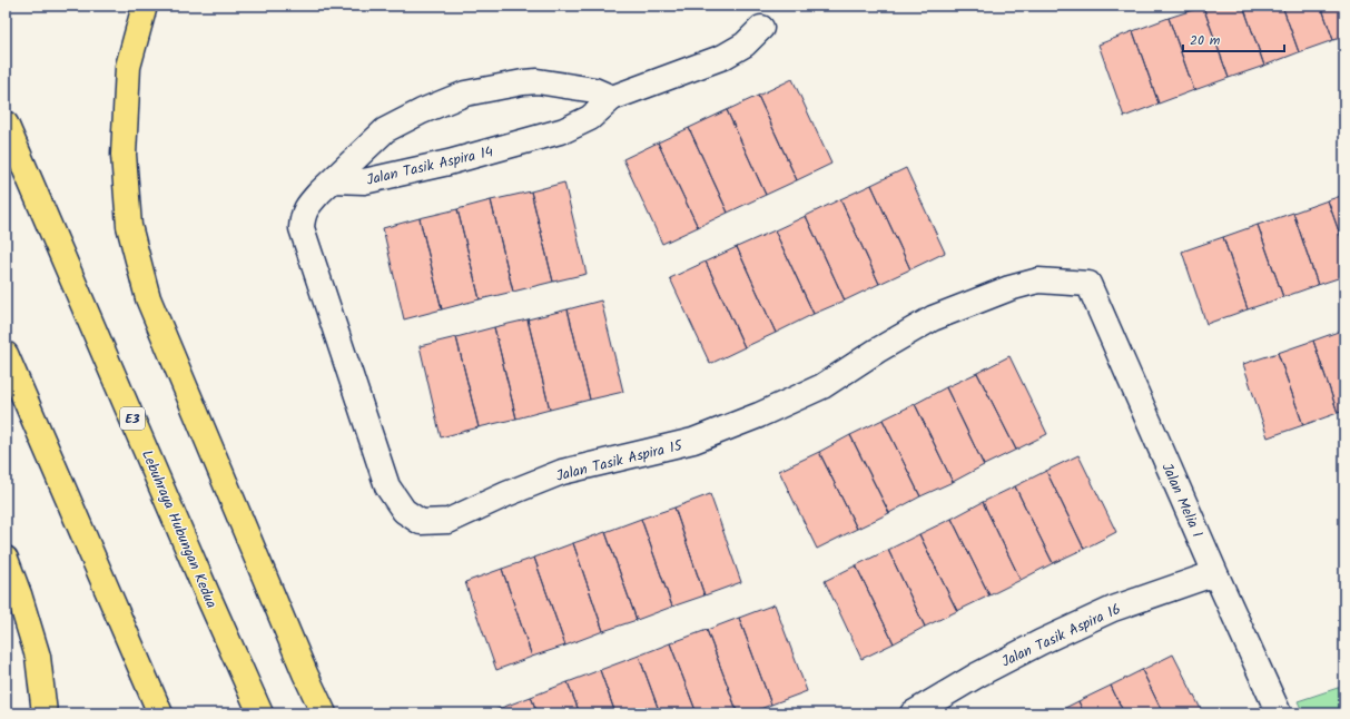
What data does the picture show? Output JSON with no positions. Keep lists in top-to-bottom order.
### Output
{
  "streets": {
    "highway": ["E3", "Lebuhraya Hubungan Kedua"],
    "street": [
      "Jalan Tasik Aspira 14",
      "Jalan Tasik Aspira 15",
      "Jalan Melia 1",
      "Jalan Tasik Aspira 16"
    ]
  },
  "crossings": [
    ["Jalan Tasik Aspira 14", "Jalan Tasik Aspira 15"],
    ["Jalan Tasik Aspira 15", "Jalan Melia 1"],
    ["Jalan Melia 1", "Jalan Tasik Aspira 16"]
  ],
  "scale_bar": "20 m"
}
